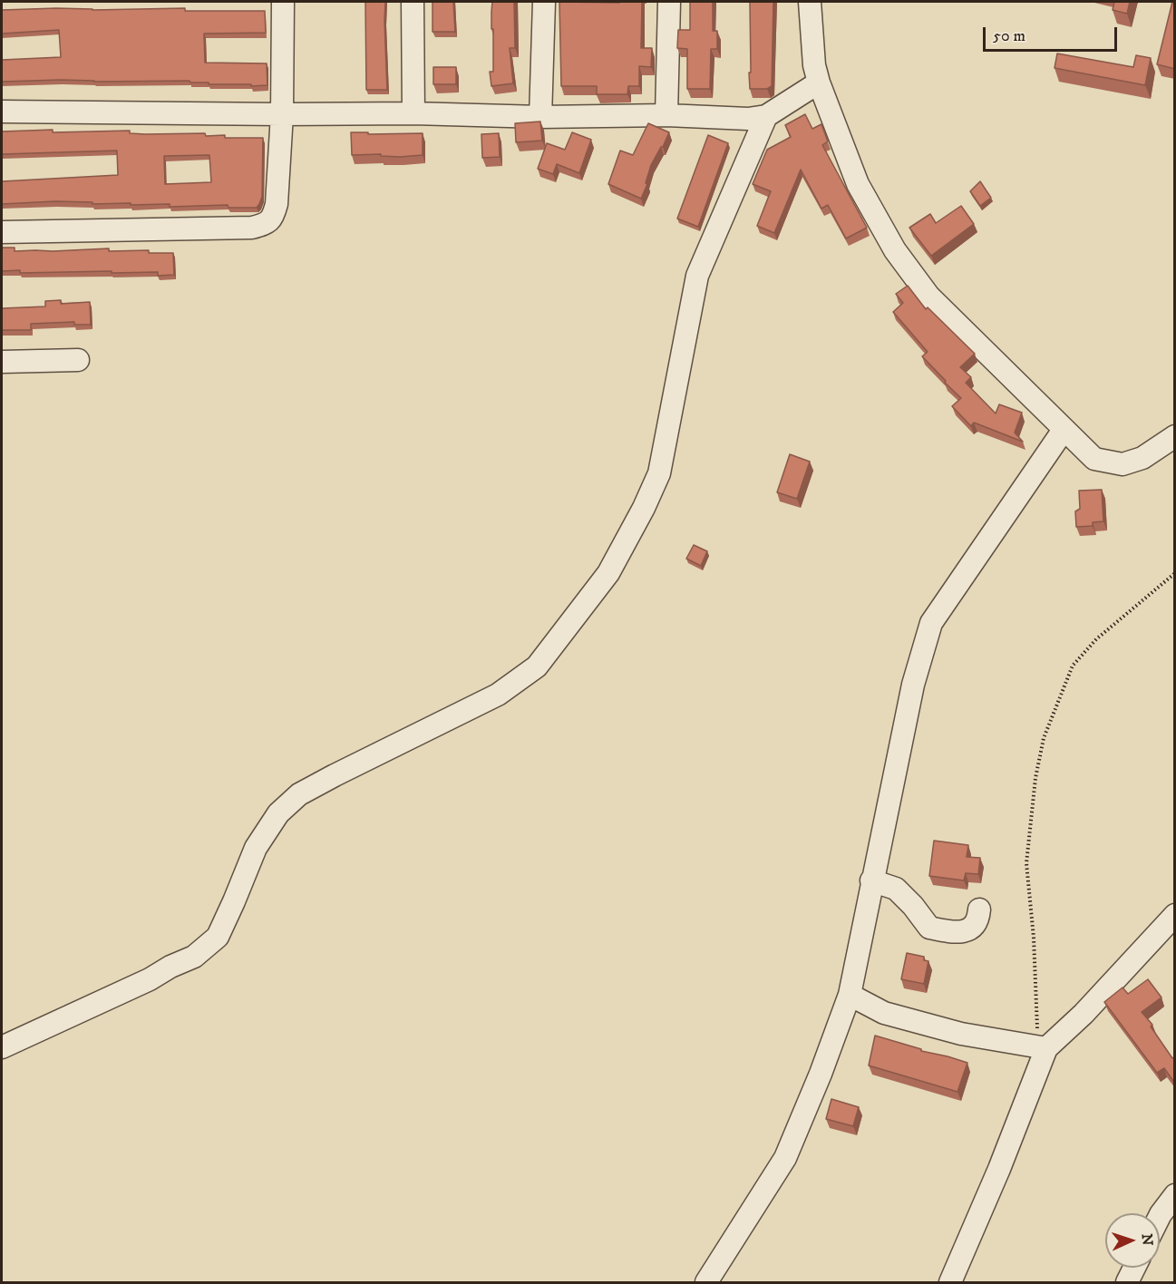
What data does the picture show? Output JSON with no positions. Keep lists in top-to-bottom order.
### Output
{
  "scale_bar": "50 m",
  "north": "right"
}
